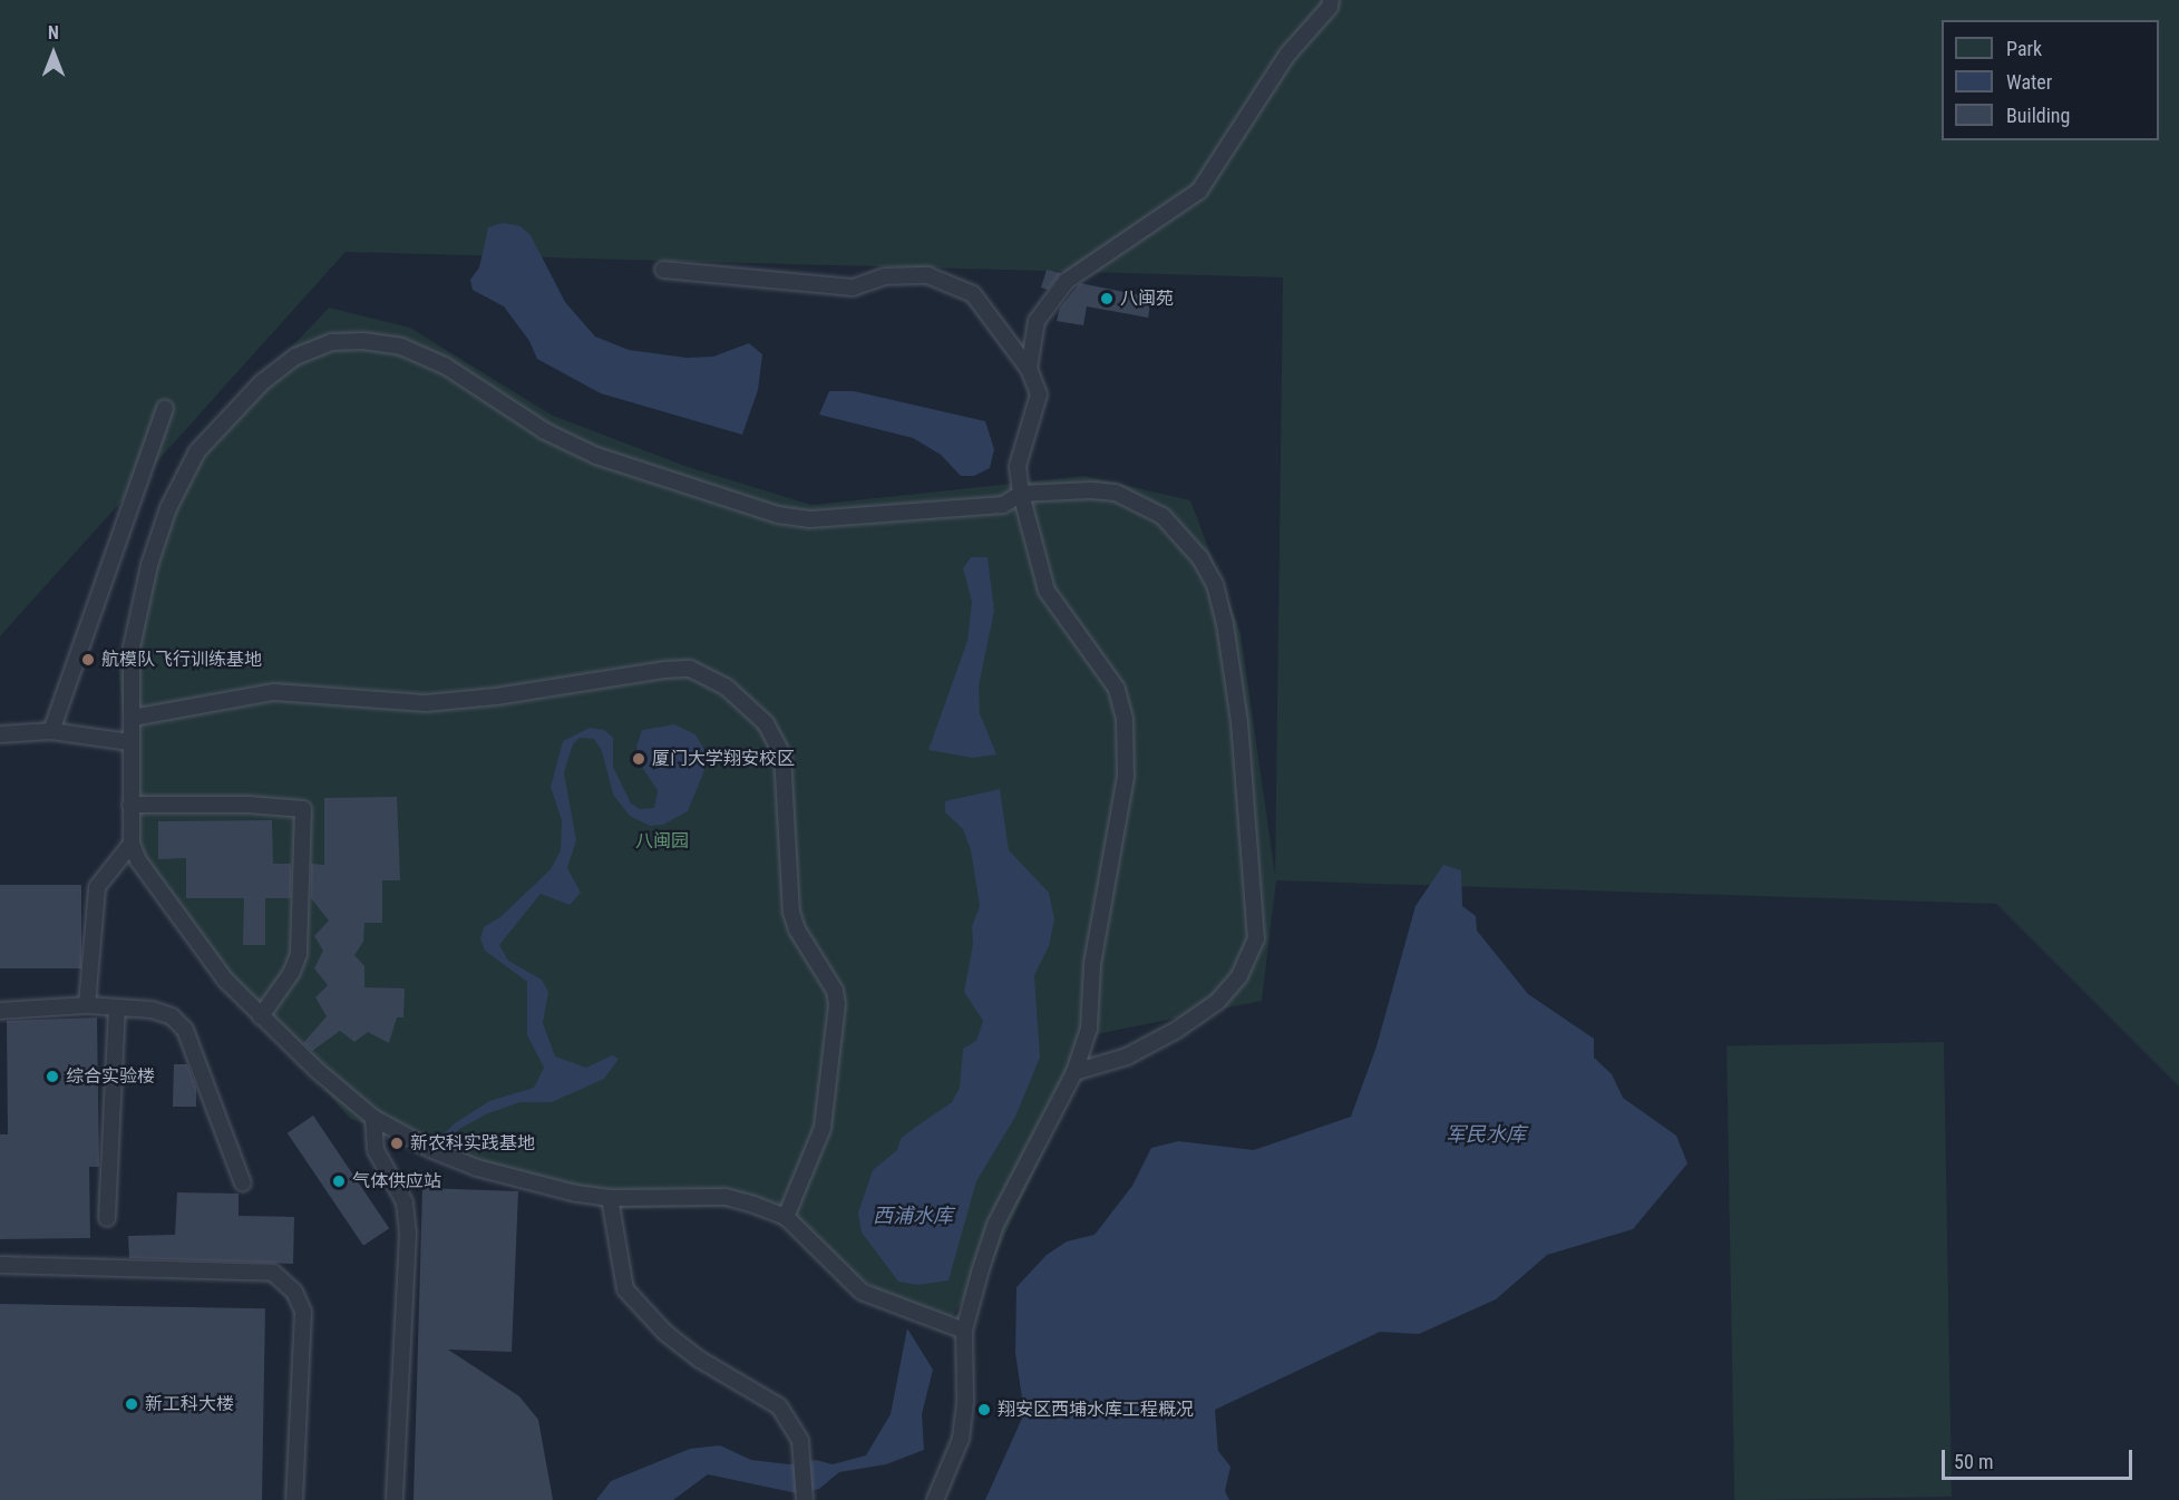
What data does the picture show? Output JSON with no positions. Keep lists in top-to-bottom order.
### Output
{
  "water": ["军民水库", "西浦水库"],
  "parks": ["八闽园"],
  "places": [
    "八闽苑",
    "航模队飞行训练基地",
    "厦门大学翔安校区",
    "综合实验楼",
    "新农科实践基地",
    "气体供应站",
    "新工科大楼",
    "翔安区西埔水库工程概况"
  ],
  "legend": ["Park", "Water", "Building"],
  "scale_bar": "50 m",
  "north": "top"
}
